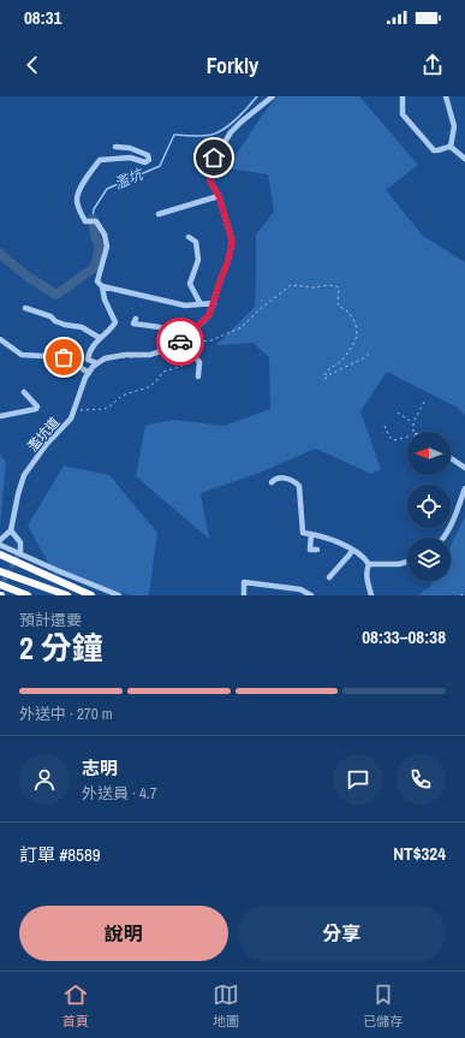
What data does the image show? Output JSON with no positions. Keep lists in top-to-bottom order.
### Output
{
  "streets": {
    "street": ["濫坑道"]
  },
  "water": ["濫坑"],
  "north": "left",
  "page": {
    "status": "08:31",
    "header": "Forkly",
    "heading": ["2 分鐘", "預計還要", "08:33–08:38"],
    "panel": [
      "志明",
      "外送員 · 4.7",
      "訂單 #8589",
      "NT$324"
    ],
    "bar": "外送中 · 270 m",
    "buttons": ["說明", "分享"],
    "tabs": ["首頁", "地圖", "已儲存"]
  }
}
